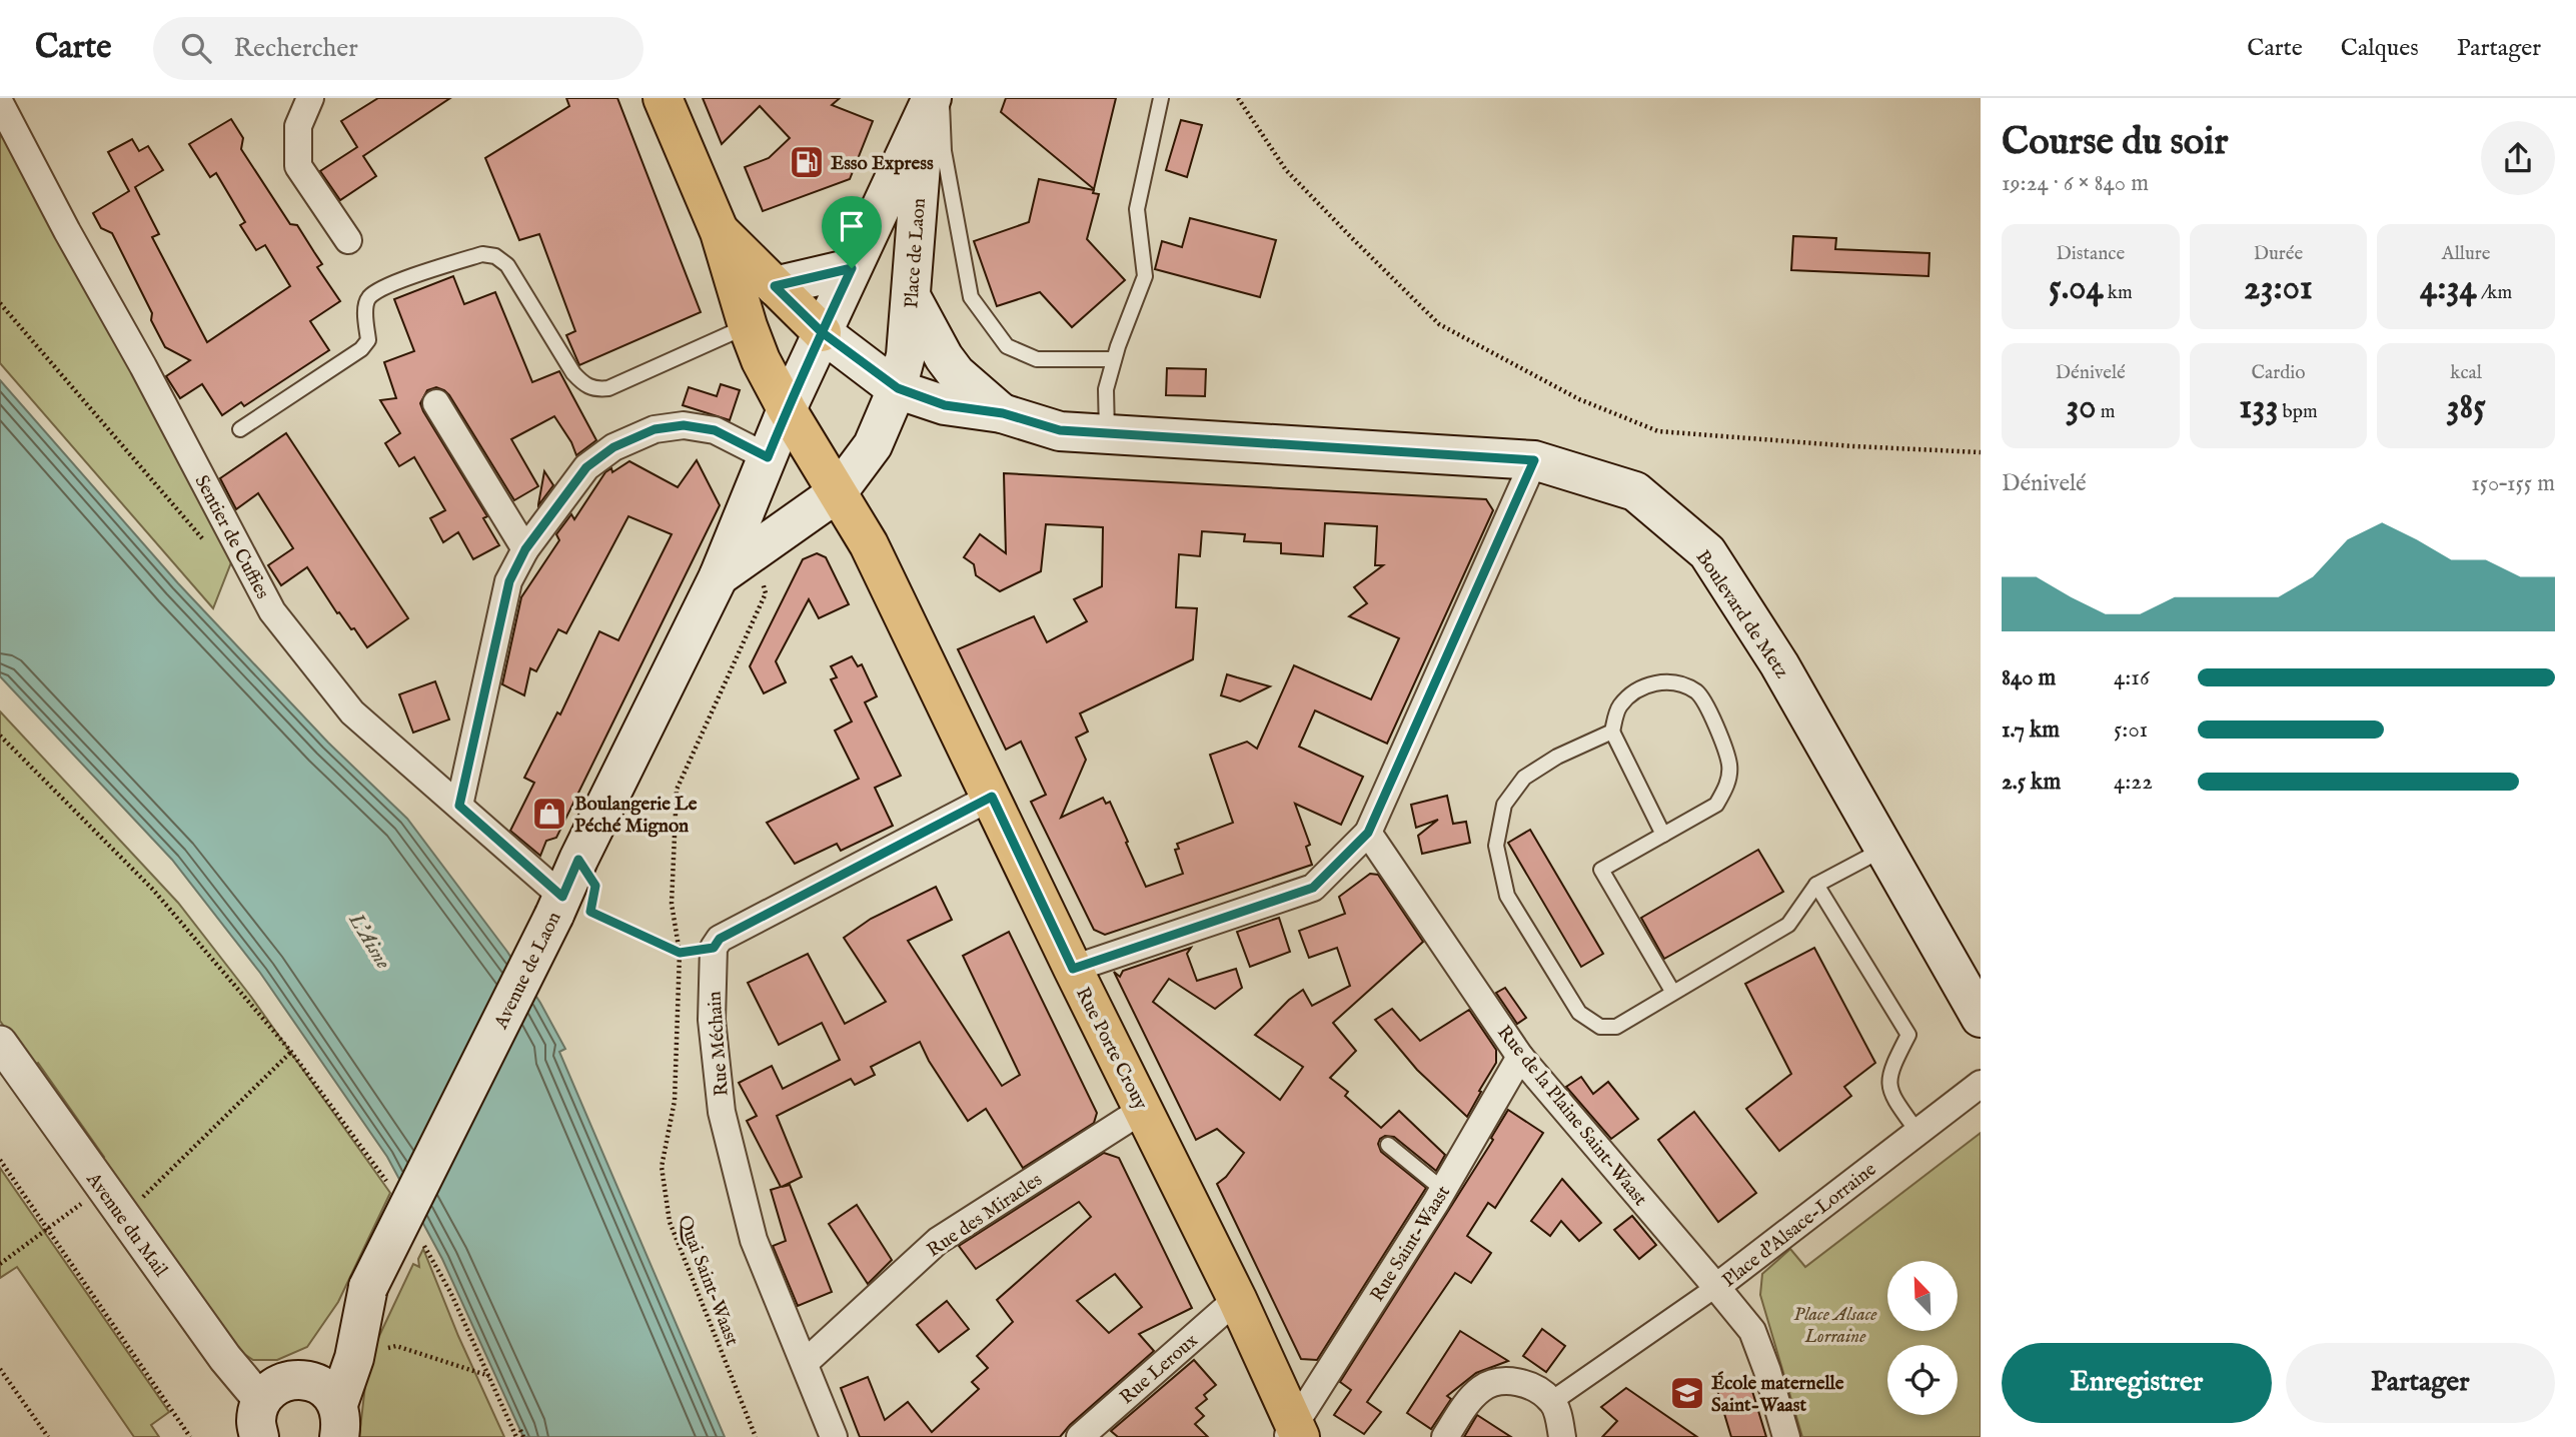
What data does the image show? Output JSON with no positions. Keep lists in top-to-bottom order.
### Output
{
  "streets": {
    "main road": [
      "Place de Laon",
      "Boulevard de Metz",
      "Avenue de Laon",
      "Rue Porte Crouy"
    ],
    "street": [
      "Sentier de Cuffies",
      "Rue Méchain",
      "Rue de la Plaine Saint-Waast",
      "Rue des Miracles",
      "Avenue du Mail",
      "Place d'Alsace-Lorraine",
      "Rue Saint-Waast",
      "Rue Leroux"
    ],
    "path": ["Quai Saint-Waast"]
  },
  "crossings": [
    ["Place de Laon", "Avenue de Laon"],
    ["Place de Laon", "Rue Porte Crouy"],
    ["Place de Laon", "Quai Saint-Waast"],
    ["Sentier de Cuffies", "Avenue de Laon"],
    ["Rue Méchain", "Rue des Miracles"],
    ["Rue Porte Crouy", "Rue des Miracles"],
    ["Rue Porte Crouy", "Rue Saint-Waast"],
    ["Rue Porte Crouy", "Rue Leroux"],
    ["Rue de la Plaine Saint-Waast", "Place d'Alsace-Lorraine"],
    ["Rue de la Plaine Saint-Waast", "Rue Saint-Waast"]
  ],
  "water": ["L'Aisne"],
  "parks": ["Place Alsace Lorraine"],
  "places": {
    "fuel station": ["Esso Express"],
    "shop": ["Boulangerie Le Péché Mignon"],
    "school or university": ["École maternelle Saint-Waast"]
  },
  "north": "top left",
  "page": {
    "header": "Carte",
    "search": "Rechercher",
    "nav": ["Carte", "Calques", "Partager"],
    "heading": ["Course du soir", "19:24 · 6 × 840 m"],
    "stats": [
      ["Distance", "5.04 km"],
      ["Durée", "23:01"],
      ["Allure", "4:34 /km"],
      ["Dénivelé", "30 m"],
      ["Cardio", "133 bpm"],
      ["kcal", "385"]
    ],
    "chart": ["Dénivelé", "150–155 m"],
    "list": [
      {
        "name": "840 m",
        "note": "4:16"
      },
      {
        "name": "1.7 km",
        "note": "5:01"
      },
      {
        "name": "2.5 km",
        "note": "4:22"
      }
    ],
    "buttons": ["Enregistrer", "Partager"]
  }
}
